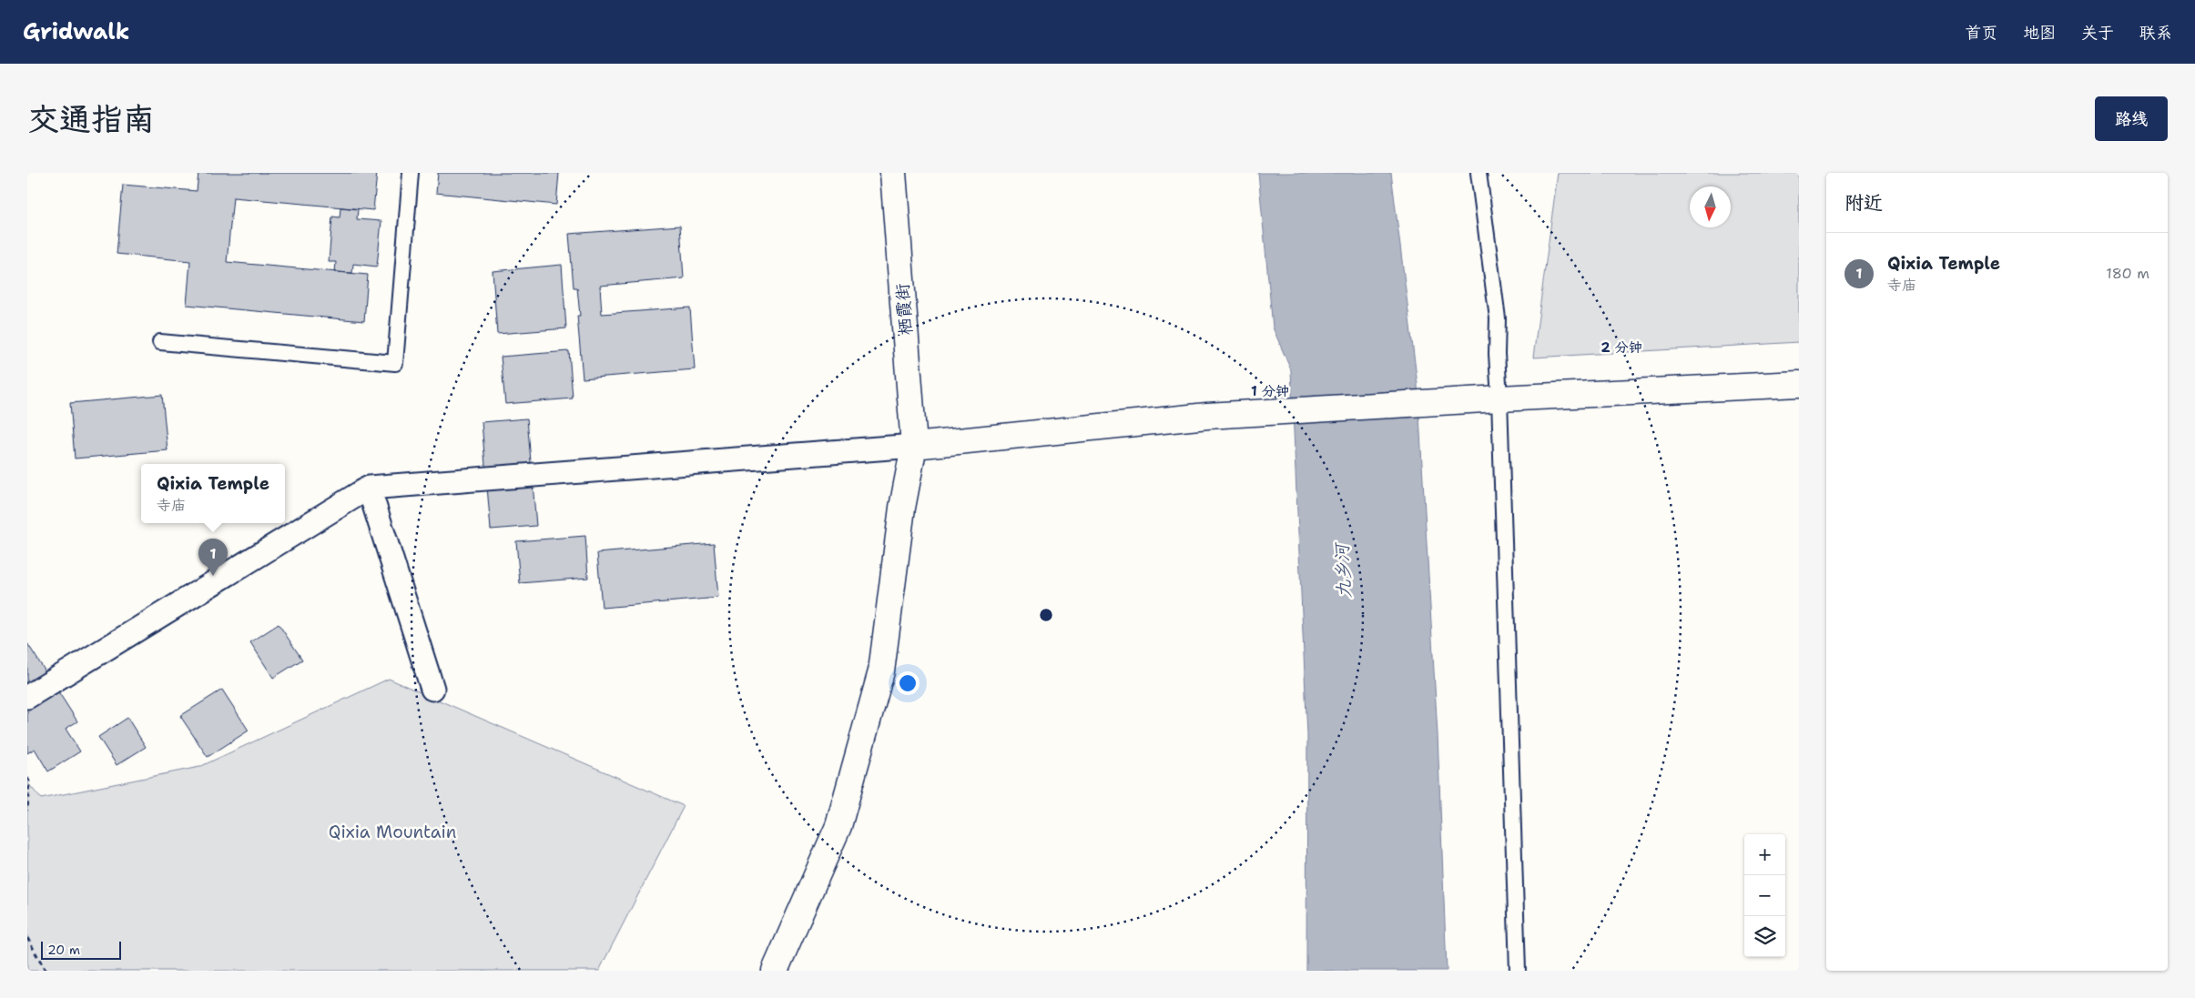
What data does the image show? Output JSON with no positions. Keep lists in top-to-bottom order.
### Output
{
  "streets": {
    "street": ["栖霞街"]
  },
  "water": ["九乡河"],
  "parks": ["Qixia Mountain"],
  "scale_bar": "20 m",
  "north": "bottom",
  "page": {
    "header": "Gridwalk",
    "nav": [
      "首页",
      "地图",
      "关于",
      "联系"
    ],
    "buttons": "路线",
    "title": "交通指南",
    "heading": "附近",
    "list": [
      {
        "mark": "1",
        "name": "Qixia Temple",
        "note": "寺庙",
        "value": "180 m"
      }
    ],
    "popup": ["Qixia Temple", "寺庙"],
    "pins": "1",
    "map_buttons": ["+", "−"],
    "scale": "20 m"
  },
  "rings": ["2 分钟", "1 分钟"]
}
